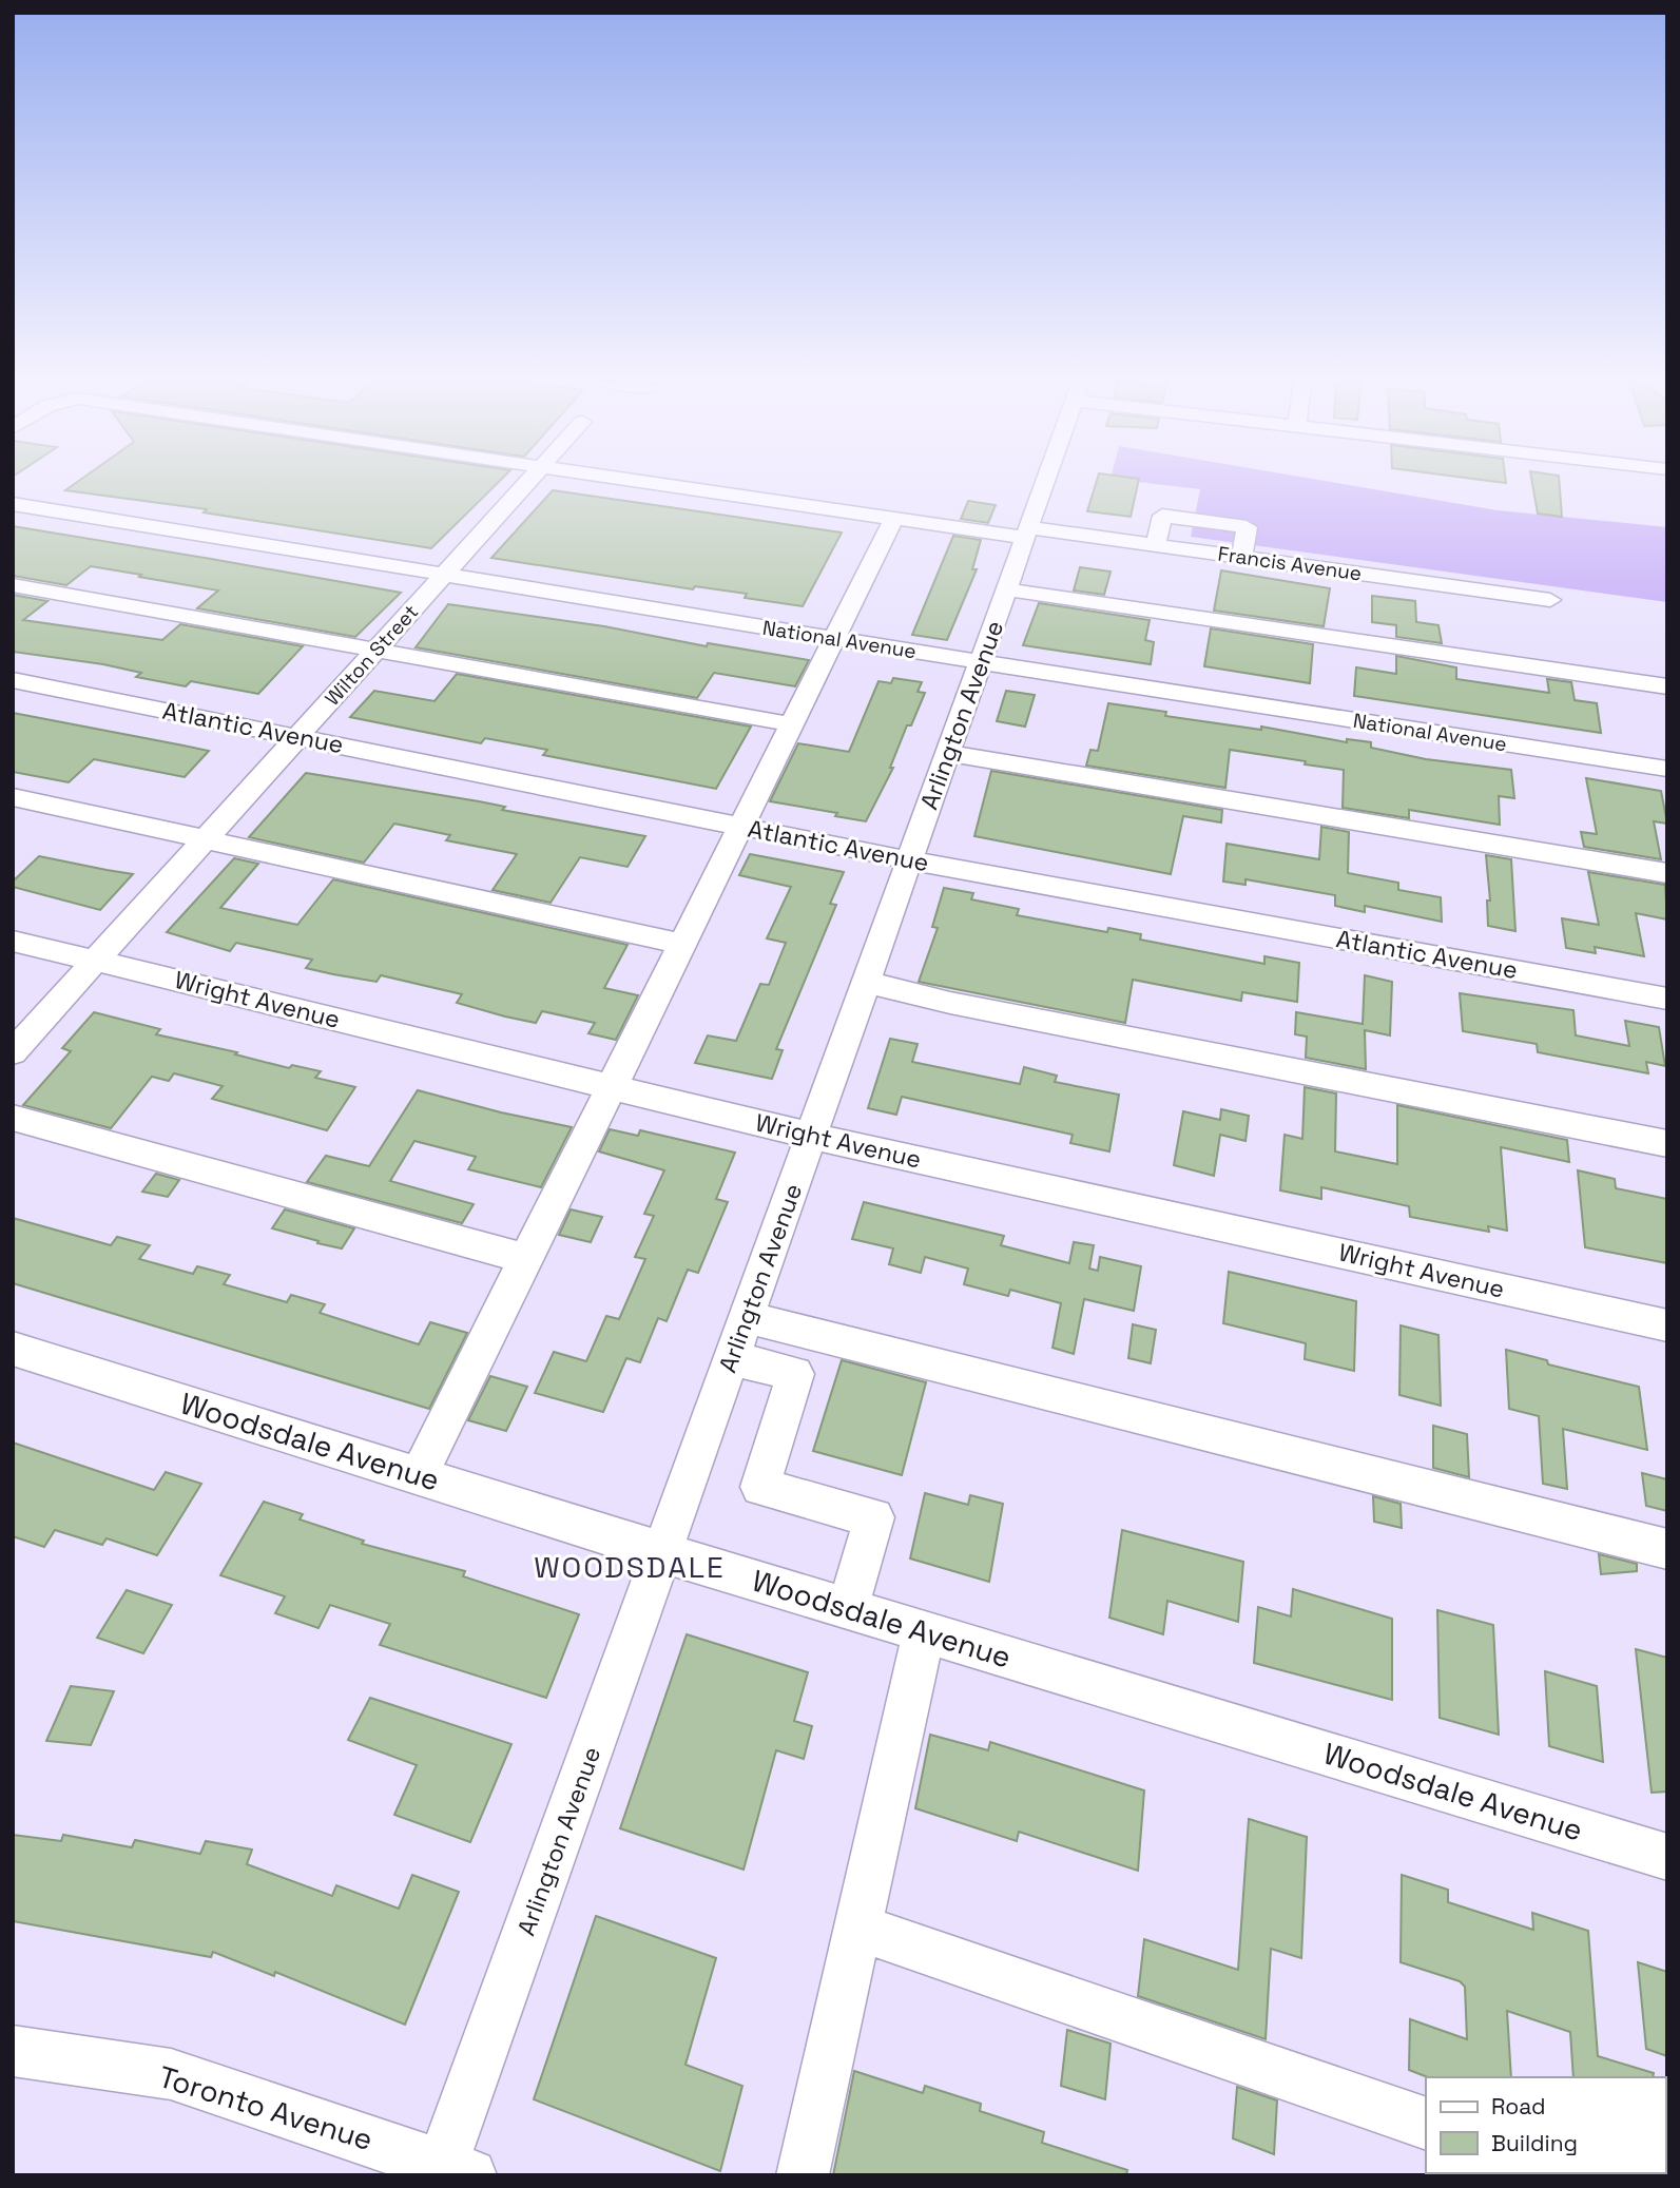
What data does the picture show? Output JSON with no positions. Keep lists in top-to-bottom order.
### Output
{
  "streets": {
    "street": [
      "Francis Avenue",
      "National Avenue",
      "Wilton Street",
      "Arlington Avenue",
      "Atlantic Avenue",
      "Wright Avenue",
      "Woodsdale Avenue",
      "Toronto Avenue"
    ]
  },
  "crossings": [
    ["Francis Avenue", "Arlington Avenue"],
    ["National Avenue", "Wilton Street"],
    ["National Avenue", "Arlington Avenue"],
    ["Wilton Street", "Atlantic Avenue"],
    ["Wilton Street", "Wright Avenue"],
    ["Arlington Avenue", "Atlantic Avenue"],
    ["Arlington Avenue", "Wright Avenue"],
    ["Arlington Avenue", "Woodsdale Avenue"],
    ["Arlington Avenue", "Toronto Avenue"]
  ],
  "districts": ["WOODSDALE"],
  "legend": ["Road", "Building"]
}
